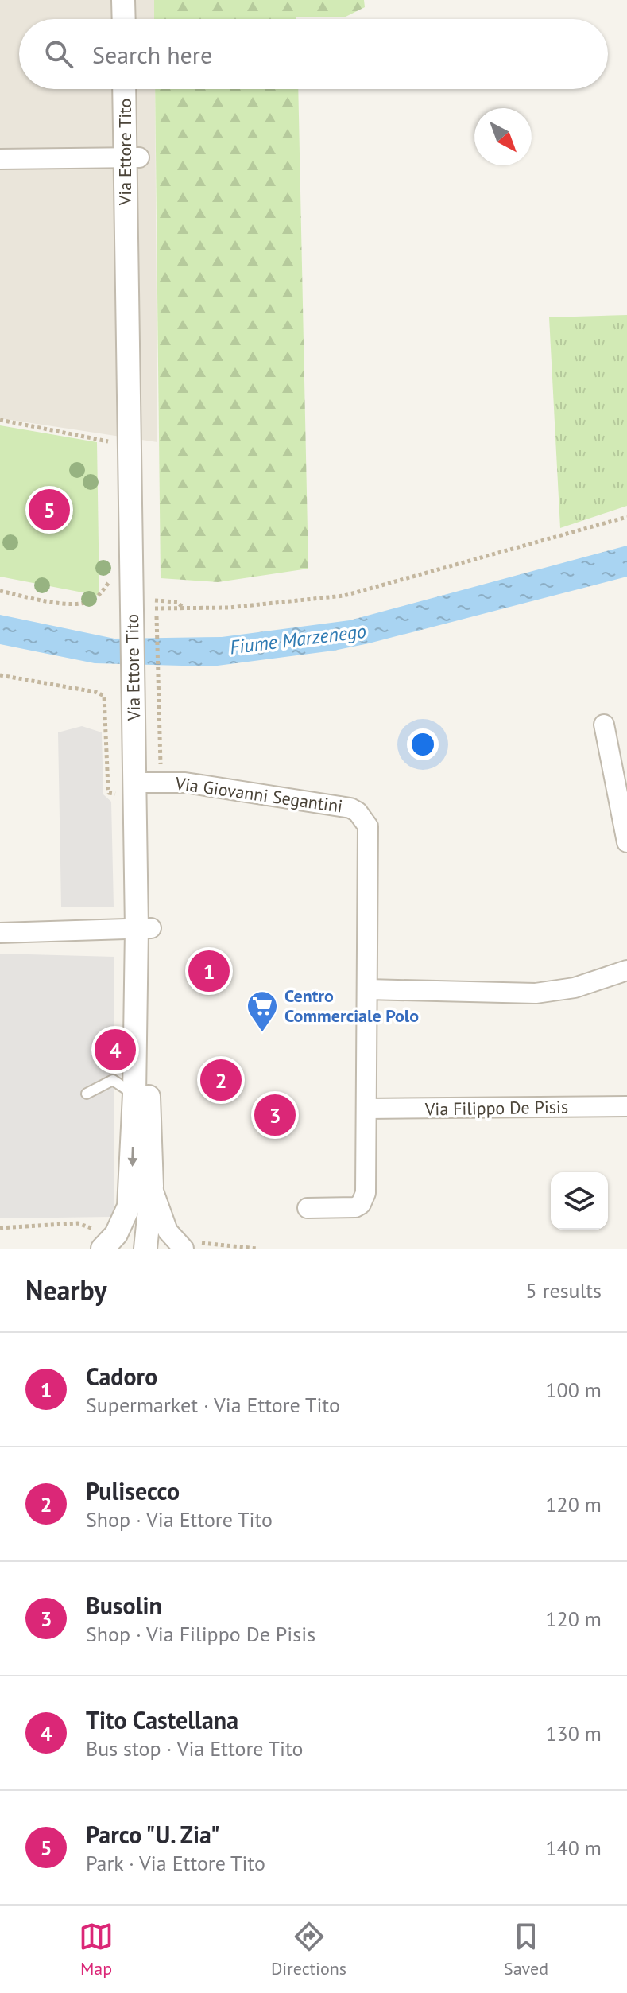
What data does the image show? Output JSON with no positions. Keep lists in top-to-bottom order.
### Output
{
  "streets": {
    "street": ["Via Ettore Tito", "Via Giovanni Segantini", "Via Filippo De Pisis"]
  },
  "crossings": [
    ["Via Ettore Tito", "Via Giovanni Segantini"]
  ],
  "water": ["Fiume Marzenego"],
  "places": {
    "supermarket": ["Centro Commerciale Polo"]
  },
  "north": "bottom right",
  "page": {
    "search": "Search here",
    "pins": [
      "5",
      "1",
      "4",
      "2",
      "3"
    ],
    "heading": ["Nearby", "5 results"],
    "list": [
      {
        "mark": "1",
        "name": "Cadoro",
        "note": "Supermarket · Via Ettore Tito",
        "value": "100 m"
      },
      {
        "mark": "2",
        "name": "Pulisecco",
        "note": "Shop · Via Ettore Tito",
        "value": "120 m"
      },
      {
        "mark": "3",
        "name": "Busolin",
        "note": "Shop · Via Filippo De Pisis",
        "value": "120 m"
      },
      {
        "mark": "4",
        "name": "Tito Castellana",
        "note": "Bus stop · Via Ettore Tito",
        "value": "130 m"
      },
      {
        "mark": "5",
        "name": "Parco \"U. Zia\"",
        "note": "Park · Via Ettore Tito",
        "value": "140 m"
      }
    ],
    "nav": ["Map", "Directions", "Saved"]
  }
}
